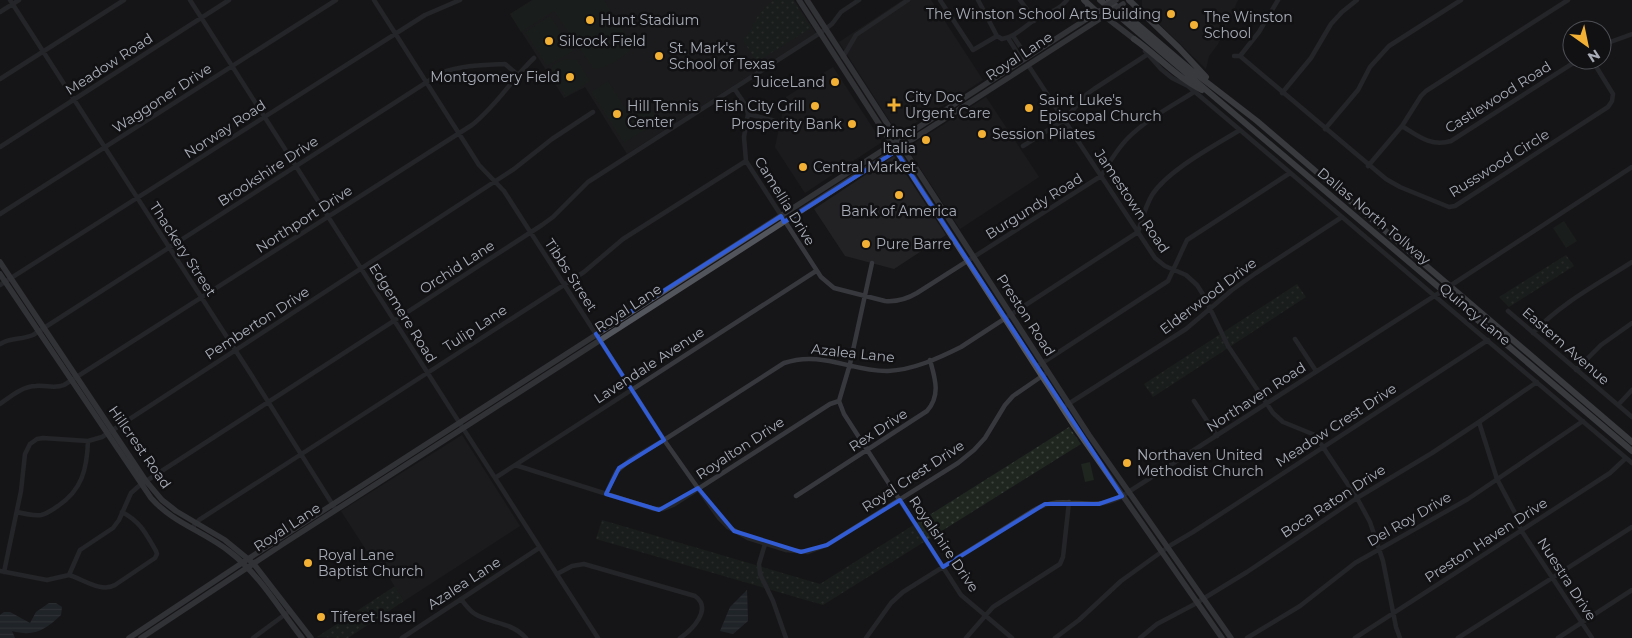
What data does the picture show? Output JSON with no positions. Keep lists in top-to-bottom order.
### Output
{
  "streets": {
    "highway": ["Dallas North Tollway"],
    "main road": [
      "Royal Lane",
      "Quincy Lane",
      "Preston Road",
      "Hillcrest Road"
    ],
    "street": [
      "Meadow Road",
      "Castlewood Road",
      "Waggoner Drive",
      "Norway Road",
      "Russwood Circle",
      "Brookshire Drive",
      "Camellia Drive",
      "Jamestown Road",
      "Burgundy Road",
      "Northport Drive",
      "Thackery Street",
      "Orchid Lane",
      "Tibbs Street",
      "Elderwood Drive",
      "Edgemere Road",
      "Pemberton Drive",
      "Tulip Lane",
      "Eastern Avenue",
      "Azalea Lane",
      "Lavendale Avenue",
      "Northaven Road",
      "Meadow Crest Drive",
      "Rex Drive",
      "Royalton Drive",
      "Royal Crest Drive",
      "Boca Raton Drive",
      "Del Roy Drive",
      "Preston Haven Drive",
      "Royalshire Drive",
      "Nuestra Drive"
    ]
  },
  "crossings": [
    ["Royal Lane", "Camellia Drive"],
    ["Royal Lane", "Jamestown Road"],
    ["Royal Lane", "Thackery Street"],
    ["Royal Lane", "Tibbs Street"],
    ["Royal Lane", "Edgemere Road"],
    ["Royal Lane", "Quincy Lane"],
    ["Royal Lane", "Preston Road"],
    ["Royal Lane", "Hillcrest Road"],
    ["Meadow Road", "Thackery Street"],
    ["Meadow Road", "Edgemere Road"],
    ["Waggoner Drive", "Thackery Street"],
    ["Waggoner Drive", "Edgemere Road"],
    ["Norway Road", "Thackery Street"],
    ["Norway Road", "Tibbs Street"],
    ["Norway Road", "Edgemere Road"],
    ["Norway Road", "Hillcrest Road"],
    ["Brookshire Drive", "Northport Drive"],
    ["Brookshire Drive", "Thackery Street"],
    ["Brookshire Drive", "Tibbs Street"],
    ["Brookshire Drive", "Edgemere Road"],
    ["Brookshire Drive", "Hillcrest Road"],
    ["Camellia Drive", "Burgundy Road"],
    ["Camellia Drive", "Tulip Lane"],
    ["Camellia Drive", "Lavendale Avenue"],
    ["Jamestown Road", "Burgundy Road"],
    ["Jamestown Road", "Elderwood Drive"],
    ["Jamestown Road", "Azalea Lane"],
    ["Jamestown Road", "Northaven Road"],
    ["Jamestown Road", "Meadow Crest Drive"],
    ["Jamestown Road", "Boca Raton Drive"],
    ["Jamestown Road", "Del Roy Drive"],
    ["Jamestown Road", "Preston Haven Drive"],
    ["Burgundy Road", "Quincy Lane"],
    ["Burgundy Road", "Preston Road"],
    ["Northport Drive", "Thackery Street"],
    ["Northport Drive", "Tibbs Street"],
    ["Northport Drive", "Edgemere Road"],
    ["Northport Drive", "Hillcrest Road"],
    ["Thackery Street", "Orchid Lane"],
    ["Thackery Street", "Pemberton Drive"],
    ["Thackery Street", "Tulip Lane"],
    ["Orchid Lane", "Tibbs Street"],
    ["Orchid Lane", "Edgemere Road"],
    ["Orchid Lane", "Preston Road"],
    ["Orchid Lane", "Hillcrest Road"],
    ["Tibbs Street", "Pemberton Drive"],
    ["Tibbs Street", "Tulip Lane"],
    ["Tibbs Street", "Azalea Lane"],
    ["Tibbs Street", "Lavendale Avenue"],
    ["Tibbs Street", "Royalton Drive"],
    ["Tibbs Street", "Royal Crest Drive"],
    ["Elderwood Drive", "Quincy Lane"],
    ["Elderwood Drive", "Preston Road"],
    ["Edgemere Road", "Pemberton Drive"],
    ["Edgemere Road", "Tulip Lane"],
    ["Edgemere Road", "Azalea Lane"],
    ["Edgemere Road", "Lavendale Avenue"],
    ["Quincy Lane", "Northaven Road"],
    ["Quincy Lane", "Meadow Crest Drive"],
    ["Quincy Lane", "Boca Raton Drive"],
    ["Quincy Lane", "Del Roy Drive"],
    ["Quincy Lane", "Preston Haven Drive"],
    ["Preston Road", "Azalea Lane"],
    ["Preston Road", "Northaven Road"],
    ["Preston Road", "Meadow Crest Drive"],
    ["Preston Road", "Royal Crest Drive"],
    ["Preston Road", "Boca Raton Drive"],
    ["Pemberton Drive", "Hillcrest Road"],
    ["Tulip Lane", "Hillcrest Road"],
    ["Azalea Lane", "Rex Drive"],
    ["Azalea Lane", "Royalton Drive"],
    ["Lavendale Avenue", "Royalton Drive"],
    ["Northaven Road", "Royalshire Drive"],
    ["Rex Drive", "Royalshire Drive"],
    ["Royalton Drive", "Royalshire Drive"],
    ["Royal Crest Drive", "Royalshire Drive"],
    ["Boca Raton Drive", "Nuestra Drive"],
    ["Del Roy Drive", "Nuestra Drive"],
    ["Preston Haven Drive", "Nuestra Drive"]
  ],
  "places": {
    "other": [
      "The Winston School Arts Building",
      "Hunt Stadium",
      "The Winston School",
      "Silcock Field",
      "St. Mark's School of Texas",
      "Montgomery Field",
      "JuiceLand",
      "Fish City Grill",
      "Saint Luke's Episcopal Church",
      "Hill Tennis Center",
      "Prosperity Bank",
      "Session Pilates",
      "Princi Italia",
      "Central Market",
      "Bank of America",
      "Pure Barre",
      "Northaven United Methodist Church",
      "Royal Lane Baptist Church",
      "Tiferet Israel"
    ],
    "health": ["City Doc Urgent Care"]
  },
  "north": "bottom right"
}
